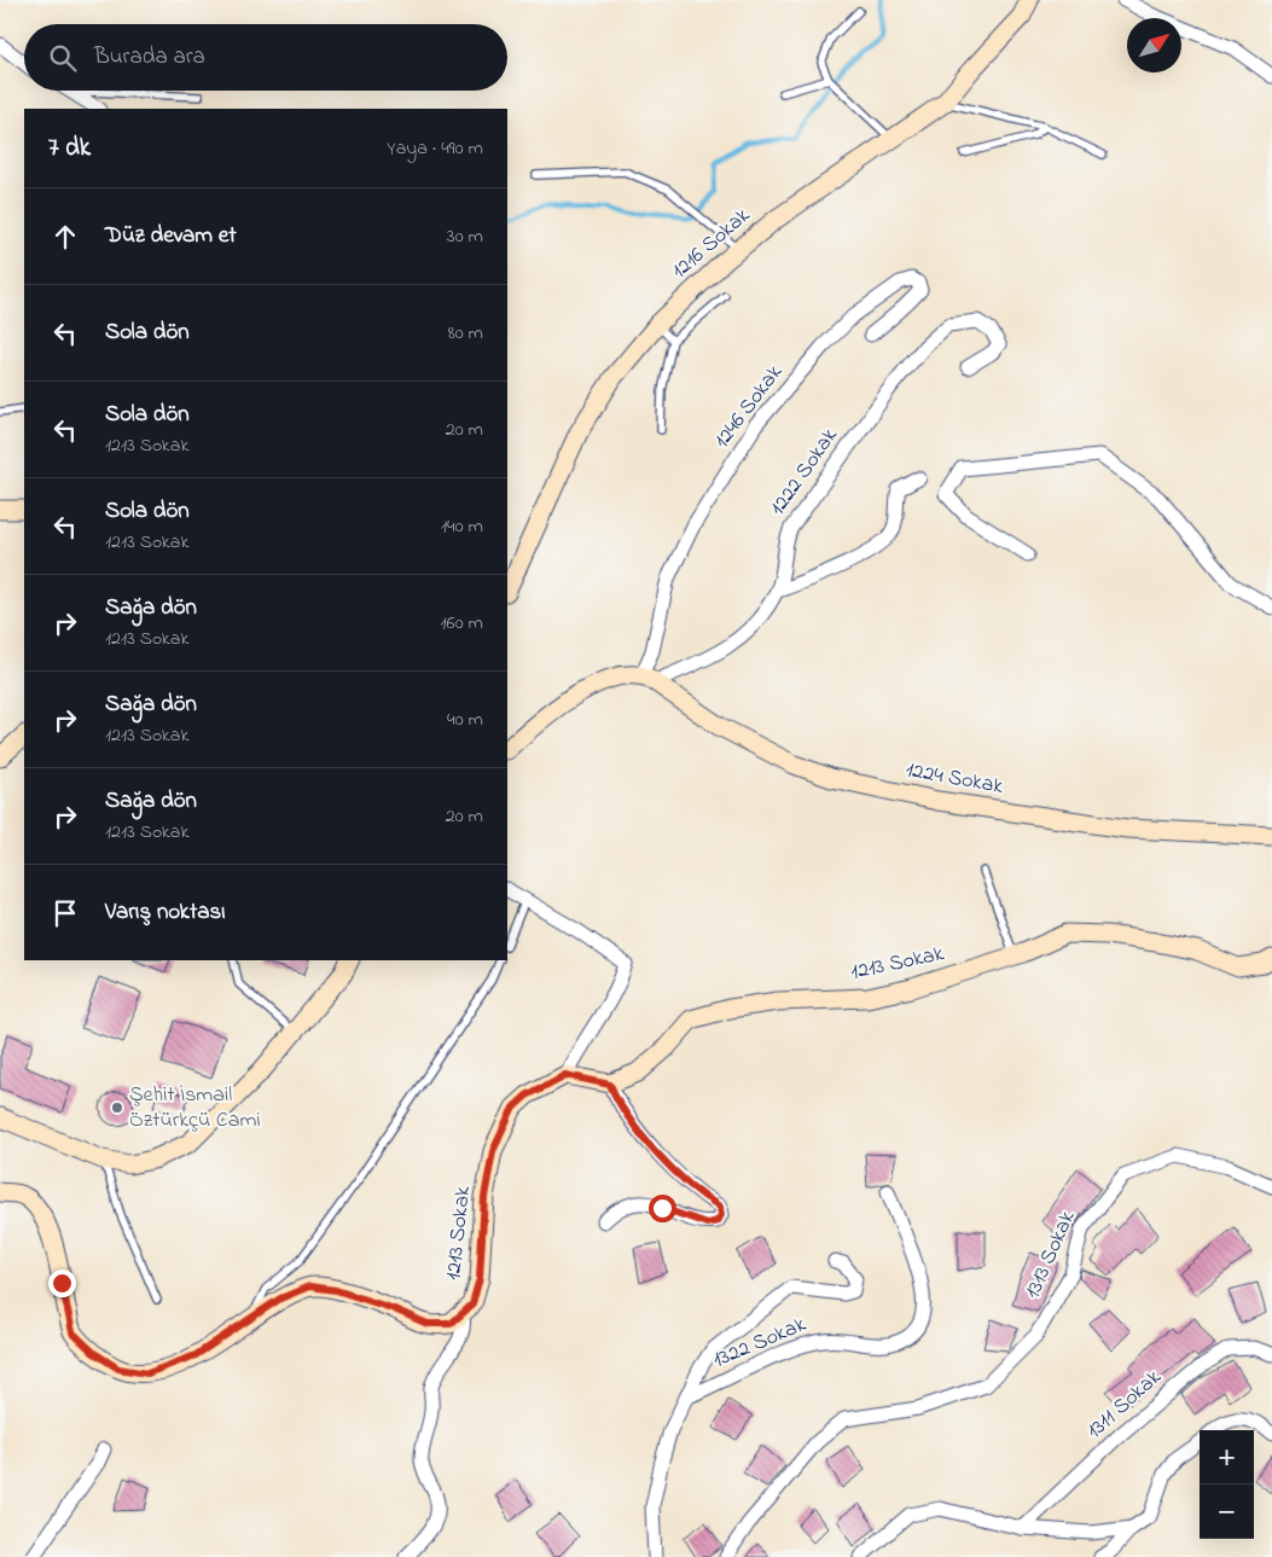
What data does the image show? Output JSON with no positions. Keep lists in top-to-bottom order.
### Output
{
  "streets": {
    "street": [
      "1216 Sokak",
      "1246 Sokak",
      "1222 Sokak",
      "1224 Sokak",
      "1213 Sokak",
      "1313 Sokak",
      "1322 Sokak",
      "1311 Sokak"
    ]
  },
  "crossings": [
    ["1246 Sokak", "1222 Sokak"],
    ["1246 Sokak", "1224 Sokak"],
    ["1222 Sokak", "1224 Sokak"]
  ],
  "places": ["Şehit İsmail Öztürkçü Cami"],
  "north": "top right",
  "page": {
    "search": "Burada ara",
    "heading": ["7 dk", "Yaya · 490 m"],
    "list": [
      ["Düz devam et", "30 m"],
      ["Sola dön", "80 m"],
      ["Sola dön", "1213 Sokak", "20 m"],
      ["Sola dön", "1213 Sokak", "140 m"],
      ["Sağa dön", "1213 Sokak", "160 m"],
      ["Sağa dön", "1213 Sokak", "40 m"],
      ["Sağa dön", "1213 Sokak", "20 m"],
      "Varış noktası"
    ],
    "map_buttons": ["+", "−"]
  }
}
